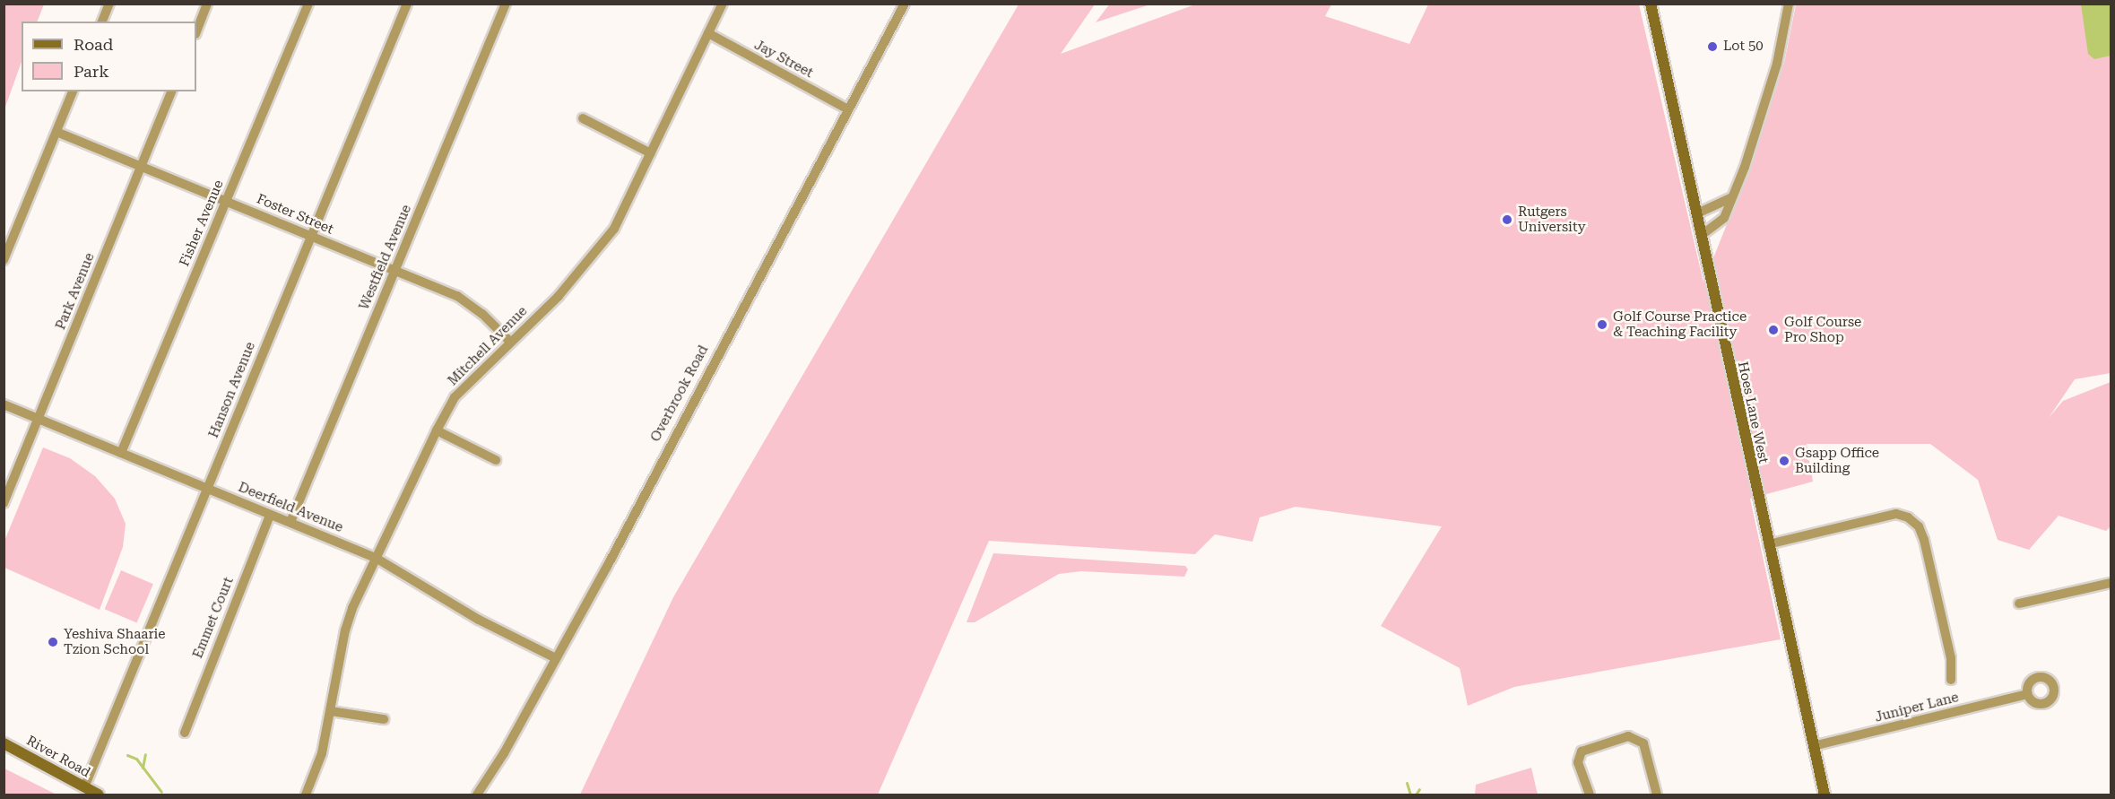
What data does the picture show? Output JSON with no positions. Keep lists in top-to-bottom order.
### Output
{
  "streets": {
    "street": [
      "Jay Street",
      "Foster Street",
      "Fisher Avenue",
      "Westfield Avenue",
      "Park Avenue",
      "Mitchell Avenue",
      "Hanson Avenue",
      "Overbrook Road",
      "Hoes Lane West",
      "Deerfield Avenue",
      "Emmet Court",
      "Juniper Lane",
      "River Road"
    ]
  },
  "crossings": [
    ["Jay Street", "Mitchell Avenue"],
    ["Jay Street", "Overbrook Road"],
    ["Foster Street", "Fisher Avenue"],
    ["Foster Street", "Westfield Avenue"],
    ["Foster Street", "Park Avenue"],
    ["Foster Street", "Mitchell Avenue"],
    ["Foster Street", "Hanson Avenue"],
    ["Fisher Avenue", "Deerfield Avenue"],
    ["Westfield Avenue", "Deerfield Avenue"],
    ["Park Avenue", "Deerfield Avenue"],
    ["Mitchell Avenue", "Deerfield Avenue"],
    ["Hanson Avenue", "Deerfield Avenue"],
    ["Hanson Avenue", "River Road"],
    ["Overbrook Road", "Deerfield Avenue"],
    ["Hoes Lane West", "Juniper Lane"],
    ["Deerfield Avenue", "Emmet Court"]
  ],
  "places": [
    "Lot 50",
    "Rutgers University",
    "Golf Course Practice & Teaching Facility",
    "Golf Course Pro Shop",
    "Gsapp Office Building",
    "Yeshiva Shaarie Tzion School"
  ],
  "legend": ["Road", "Park"]
}
